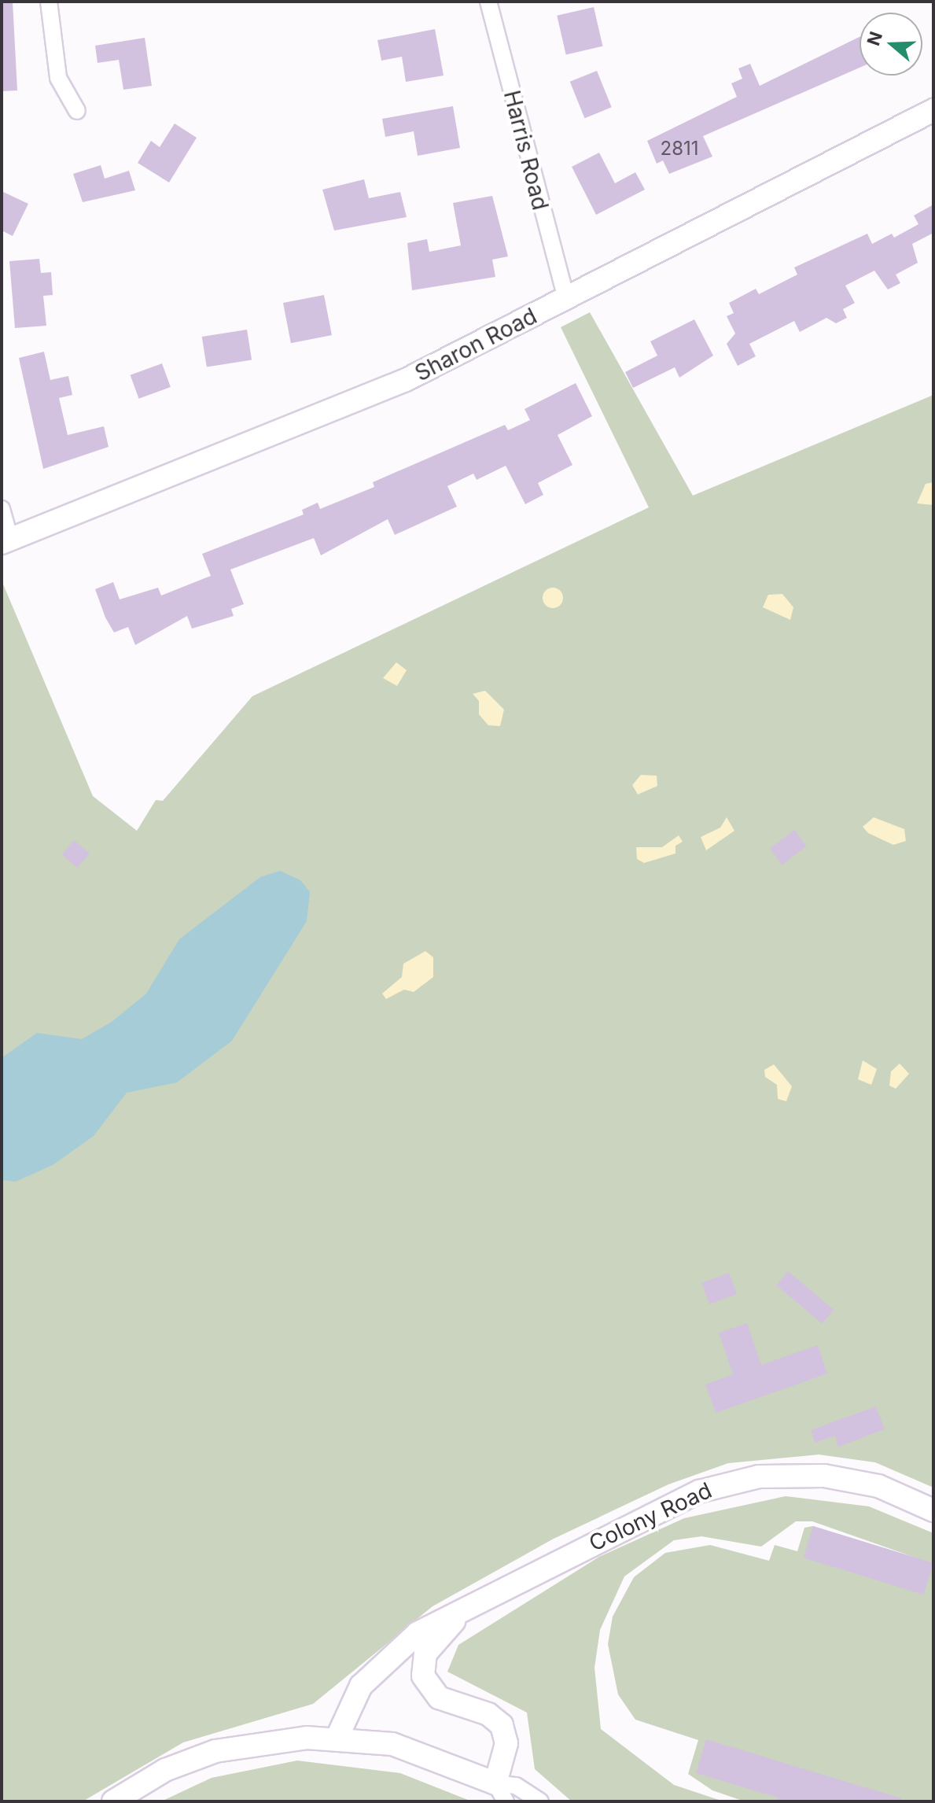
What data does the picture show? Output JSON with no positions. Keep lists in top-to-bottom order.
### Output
{
  "streets": {
    "street": ["Harris Road", "Sharon Road", "Colony Road"]
  },
  "crossings": [
    ["Harris Road", "Sharon Road"]
  ],
  "house_numbers": ["2811"],
  "north": "left"
}
